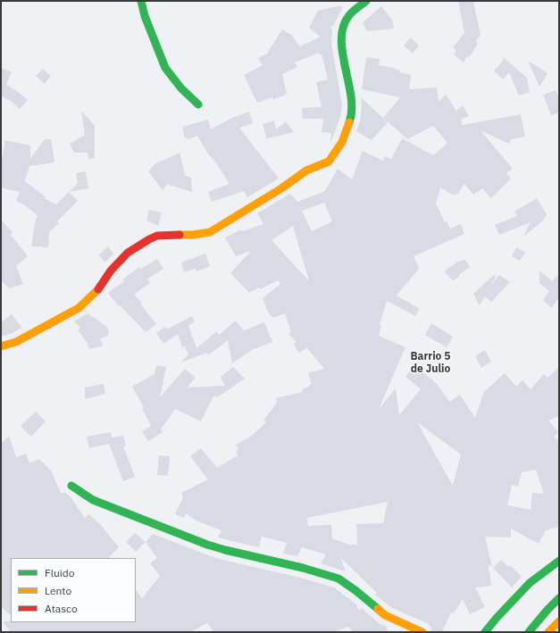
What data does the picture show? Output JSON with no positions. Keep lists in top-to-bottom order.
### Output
{
  "districts": ["Barrio 5 de Julio"],
  "legend": ["Fluido", "Lento", "Atasco"]
}
